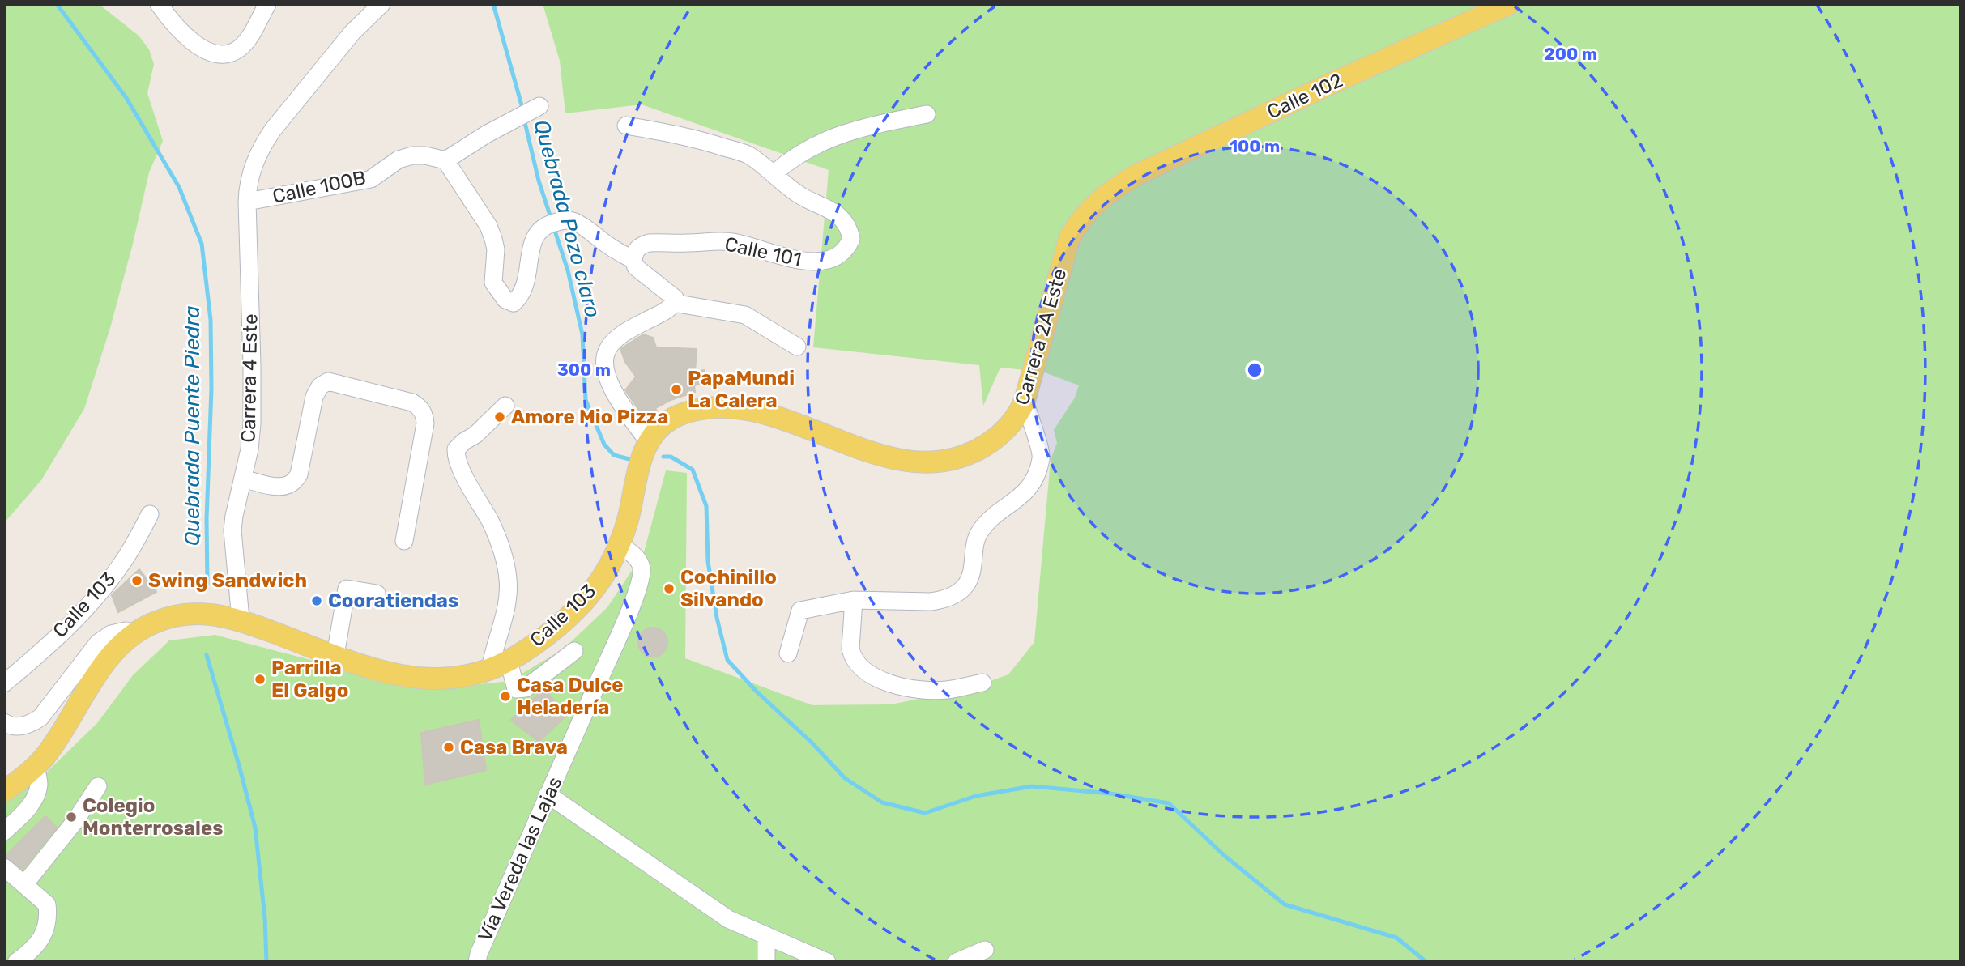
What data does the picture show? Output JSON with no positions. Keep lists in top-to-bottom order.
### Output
{
  "streets": {
    "main road": ["Calle 102", "Carrera 2A Este", "Calle 103"],
    "street": [
      "Calle 100B",
      "Calle 101",
      "Carrera 4 Este",
      "Vía Vereda las Lajas"
    ]
  },
  "crossings": [
    ["Calle 102", "Carrera 2A Este"],
    ["Calle 100B", "Carrera 4 Este"],
    ["Carrera 2A Este", "Calle 103"],
    ["Carrera 4 Este", "Calle 103"],
    ["Calle 103", "Vía Vereda las Lajas"]
  ],
  "water": ["Quebrada Pozo claro", "Quebrada Puente Piedra"],
  "places": [
    "PapaMundi La Calera",
    "Amore Mio Pizza",
    "Swing Sandwich",
    "Cochinillo Silvando",
    "Cooratiendas",
    "Parrilla El Galgo",
    "Casa Dulce Heladería",
    "Casa Brava",
    "Colegio Monterrosales"
  ],
  "rings": ["200 m", "100 m", "300 m"]
}
